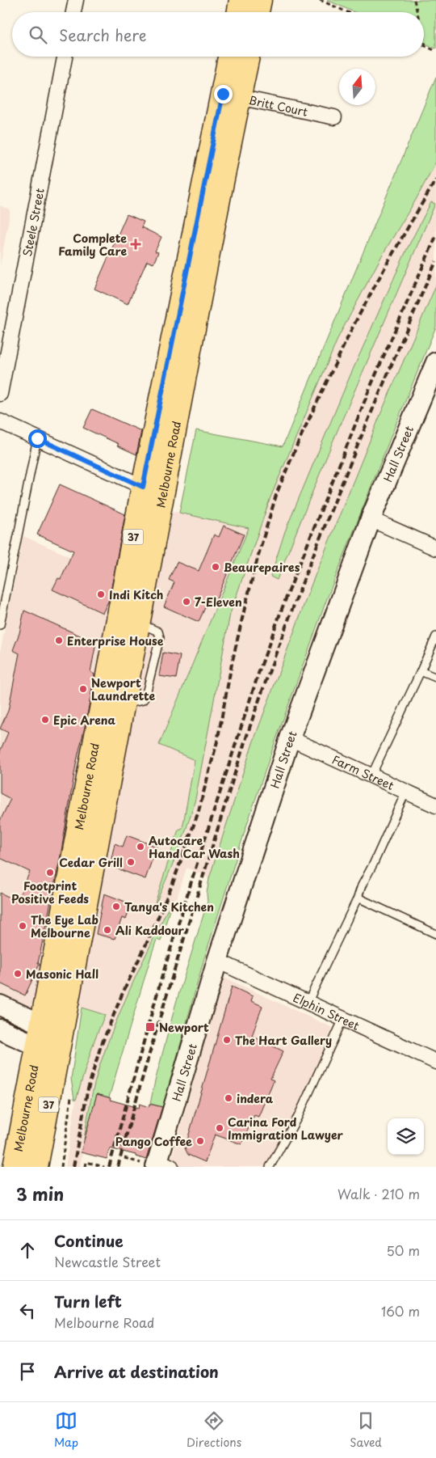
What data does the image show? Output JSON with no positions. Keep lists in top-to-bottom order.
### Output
{
  "streets": {
    "main road": ["Melbourne Road", "37"],
    "street": [
      "Britt Court",
      "Steele Street",
      "Hall Street",
      "Farm Street",
      "Elphin Street"
    ]
  },
  "crossings": [
    ["Britt Court", "Melbourne Road"],
    ["Hall Street", "Farm Street"],
    ["Hall Street", "Elphin Street"]
  ],
  "places": {
    "health": ["Complete Family Care"],
    "other": [
      "Beaurepaires",
      "Indi Kitch",
      "7-Eleven",
      "Enterprise House",
      "Newport Laundrette",
      "Epic Arena",
      "Autocare Hand Car Wash",
      "Cedar Grill",
      "Footprint Positive Feeds",
      "Tanya's Kitchen",
      "The Eye Lab Melbourne",
      "Ali Kaddour",
      "Masonic Hall",
      "The Hart Gallery",
      "indera",
      "Carina Ford Immigration Lawyer",
      "Pango Coffee"
    ],
    "transit": ["Newport"]
  },
  "north": "top",
  "page": {
    "search": "Search here",
    "heading": ["3 min", "Walk · 210 m"],
    "list": [
      ["Continue", "Newcastle Street", "50 m"],
      ["Turn left", "Melbourne Road", "160 m"],
      "Arrive at destination"
    ],
    "nav": ["Map", "Directions", "Saved"]
  }
}
